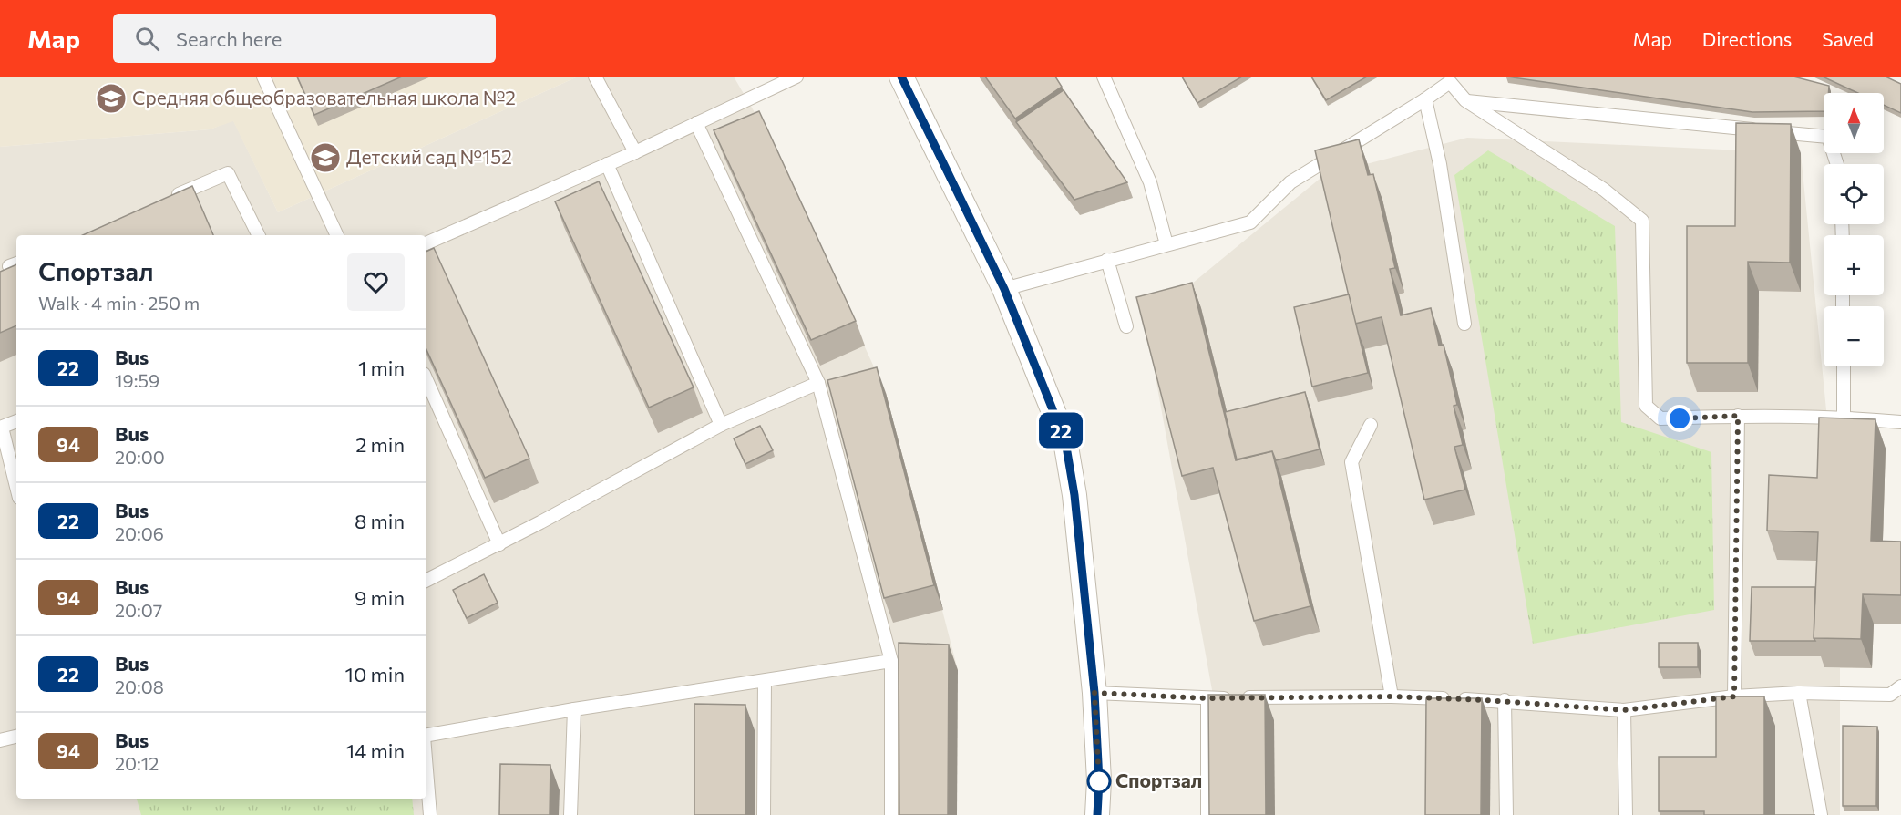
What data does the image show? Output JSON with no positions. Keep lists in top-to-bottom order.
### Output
{
  "places": {
    "school or university": ["Средняя общеобразовательная школа №2", "Детский сад №152"],
    "other": ["Спортзал"]
  },
  "lines": ["bus line 22"],
  "north": "top",
  "page": {
    "header": "Map",
    "search": "Search here",
    "nav": ["Map", "Directions", "Saved"],
    "on_map": "22",
    "map_buttons": ["+", "−"],
    "heading": ["Спортзал", "Walk · 4 min · 250 m"],
    "list": [
      {
        "mark": "22",
        "name": "Bus",
        "note": "19:59",
        "value": "1 min"
      },
      {
        "mark": "94",
        "name": "Bus",
        "note": "20:00",
        "value": "2 min"
      },
      {
        "mark": "22",
        "name": "Bus",
        "note": "20:06",
        "value": "8 min"
      },
      {
        "mark": "94",
        "name": "Bus",
        "note": "20:07",
        "value": "9 min"
      },
      {
        "mark": "22",
        "name": "Bus",
        "note": "20:08",
        "value": "10 min"
      },
      {
        "mark": "94",
        "name": "Bus",
        "note": "20:12",
        "value": "14 min"
      }
    ]
  }
}
